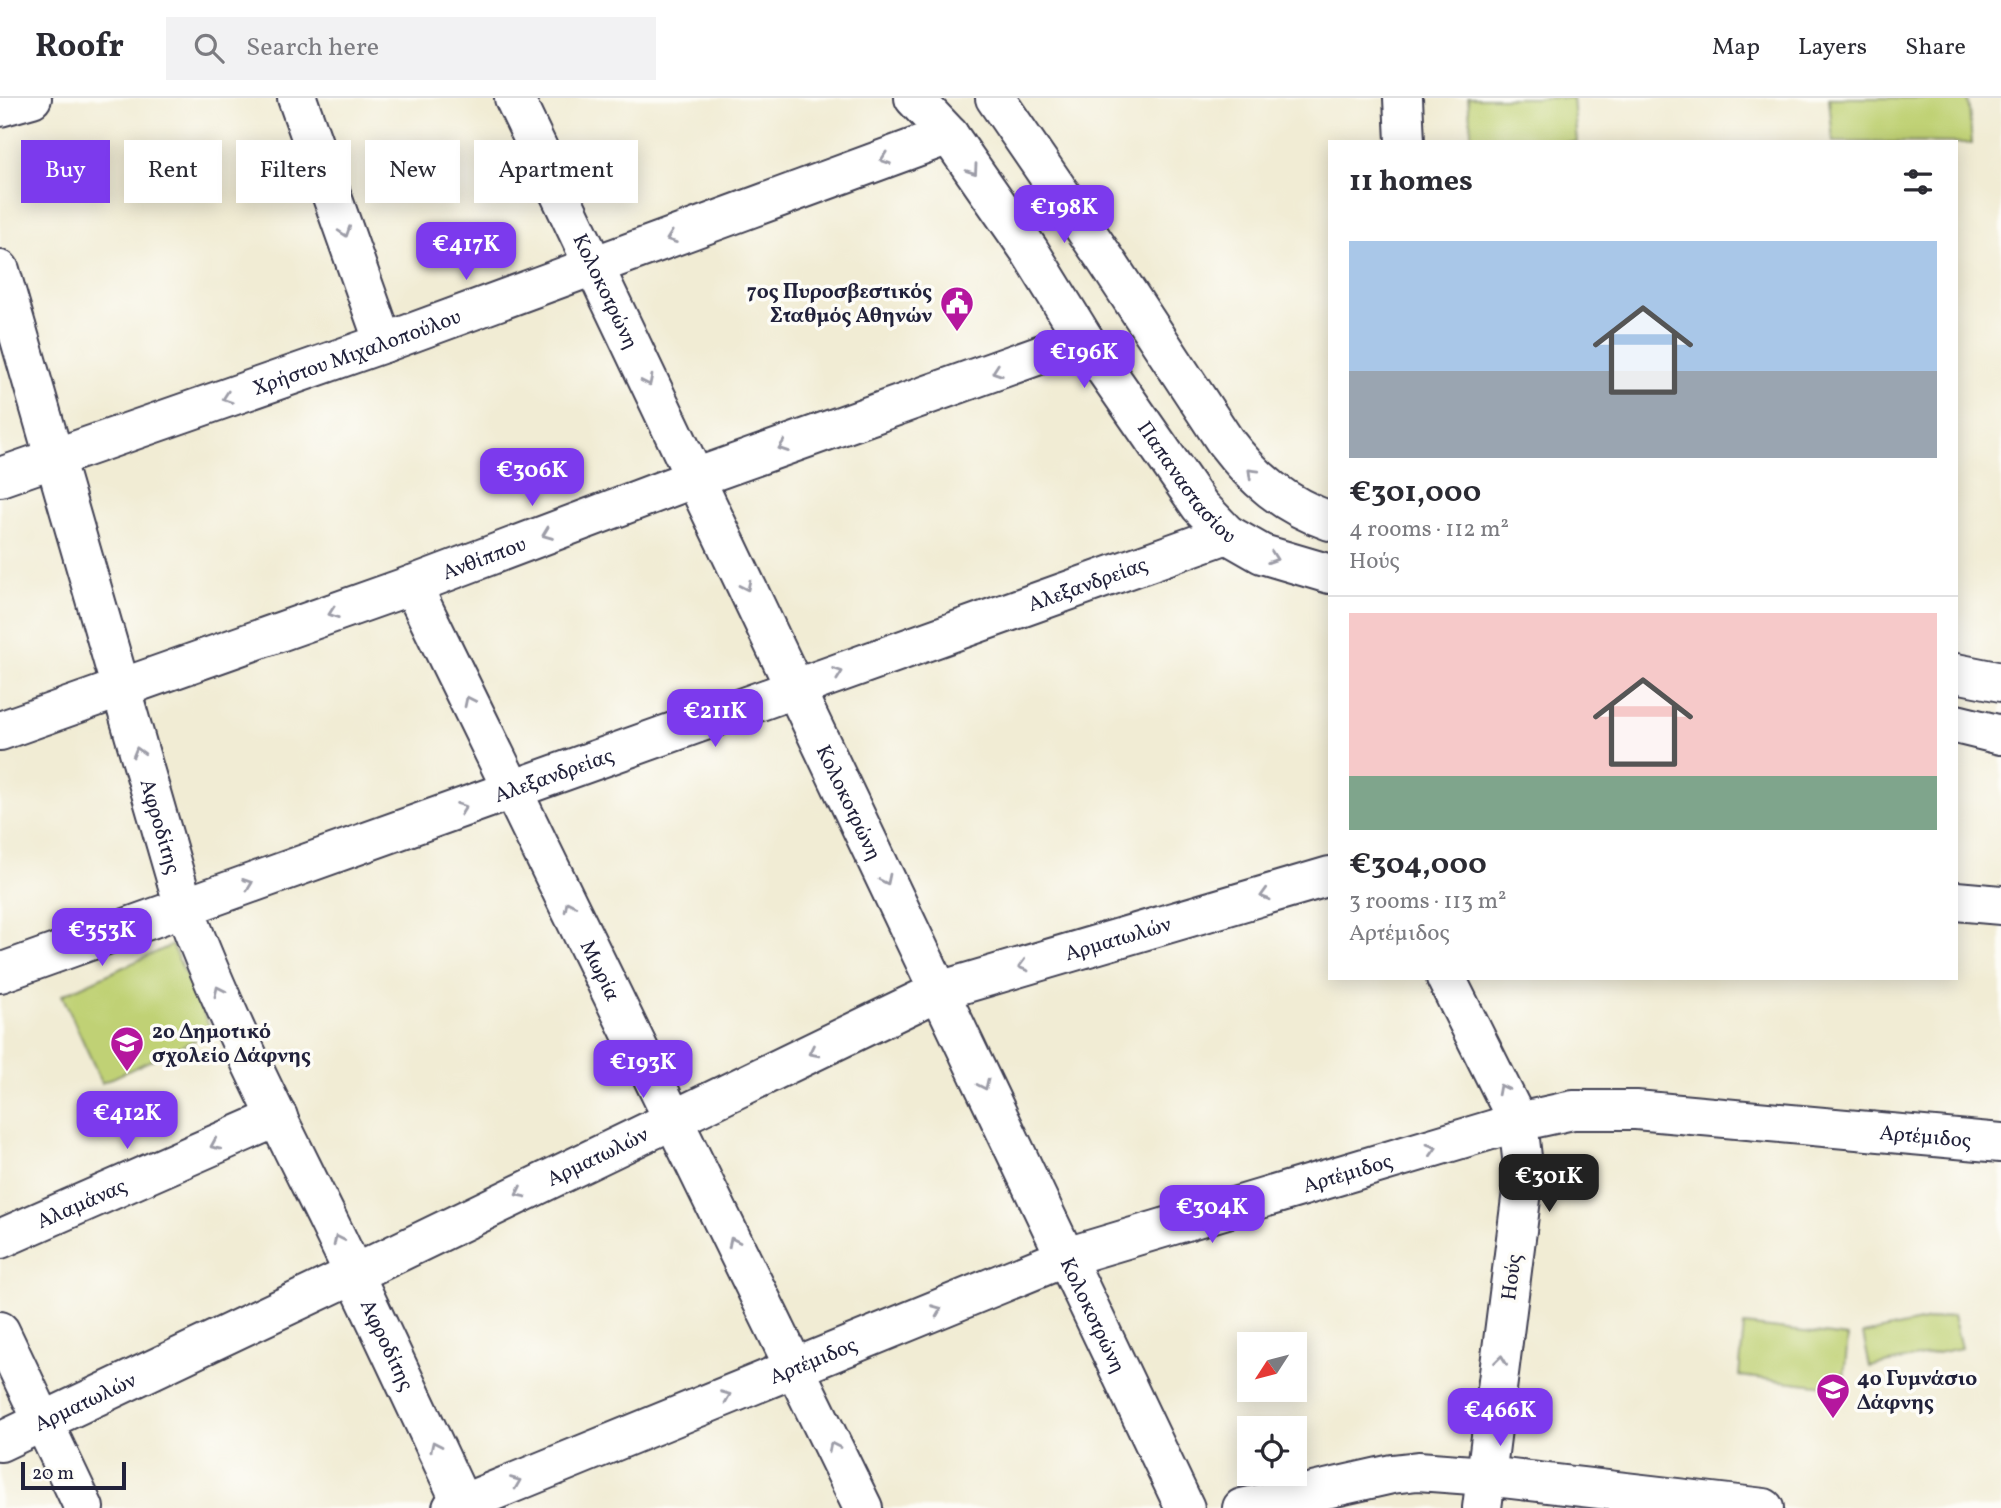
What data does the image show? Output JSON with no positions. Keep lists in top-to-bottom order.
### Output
{
  "streets": {
    "street": [
      "Κολοκοτρώνη",
      "Χρήστου Μιχαλοπούλου",
      "Παπαναστασίου",
      "Ανθίππου",
      "Αλεξανδρείας",
      "Αφροδίτης",
      "Αρματωλών",
      "Μωρία",
      "Αρτέμιδος",
      "Αλαμάνας",
      "Ηούς"
    ]
  },
  "crossings": [
    ["Κολοκοτρώνη", "Χρήστου Μιχαλοπούλου"],
    ["Κολοκοτρώνη", "Ανθίππου"],
    ["Κολοκοτρώνη", "Αλεξανδρείας"],
    ["Κολοκοτρώνη", "Αρματωλών"],
    ["Κολοκοτρώνη", "Αρτέμιδος"],
    ["Χρήστου Μιχαλοπούλου", "Παπαναστασίου"],
    ["Χρήστου Μιχαλοπούλου", "Αφροδίτης"],
    ["Παπαναστασίου", "Ανθίππου"],
    ["Παπαναστασίου", "Αλεξανδρείας"],
    ["Ανθίππου", "Αφροδίτης"],
    ["Ανθίππου", "Μωρία"],
    ["Αλεξανδρείας", "Αφροδίτης"],
    ["Αλεξανδρείας", "Μωρία"],
    ["Αφροδίτης", "Αρματωλών"],
    ["Αφροδίτης", "Αρτέμιδος"],
    ["Αφροδίτης", "Αλαμάνας"],
    ["Αρματωλών", "Μωρία"],
    ["Μωρία", "Αρτέμιδος"],
    ["Αρτέμιδος", "Ηούς"]
  ],
  "one_way": [
    "Κολοκοτρώνη",
    "Χρήστου Μιχαλοπούλου",
    "Ανθίππου",
    "Αλεξανδρείας",
    "Αφροδίτης",
    "Αρματωλών",
    "Μωρία",
    "Αρτέμιδος",
    "Αλαμάνας",
    "Ηούς"
  ],
  "places": {
    "public building": ["7ος Πυροσβεστικός Σταθμός Αθηνών"],
    "school or university": ["2ο Δημοτικό σχολείο Δάφνης", "4ο Γυμνάσιο Δάφνης"]
  },
  "scale_bar": "20 m",
  "north": "bottom left",
  "page": {
    "header": "Roofr",
    "search": "Search here",
    "nav": ["Map", "Layers", "Share"],
    "chip": [
      "Buy",
      "Rent",
      "Filters",
      "New",
      "Apartment"
    ],
    "heading": "11 homes",
    "price": [
      "€198K",
      "€417K",
      "€196K",
      "€306K",
      "€211K",
      "€353K",
      "€193K",
      "€412K",
      "€301K",
      "€304K",
      "€466K"
    ],
    "list": [
      {
        "name": "€301,000",
        "note": "4 rooms · 112 m² · Ηούς"
      },
      {
        "name": "€304,000",
        "note": "3 rooms · 113 m² · Αρτέμιδος"
      }
    ],
    "scale": "20 m"
  }
}
